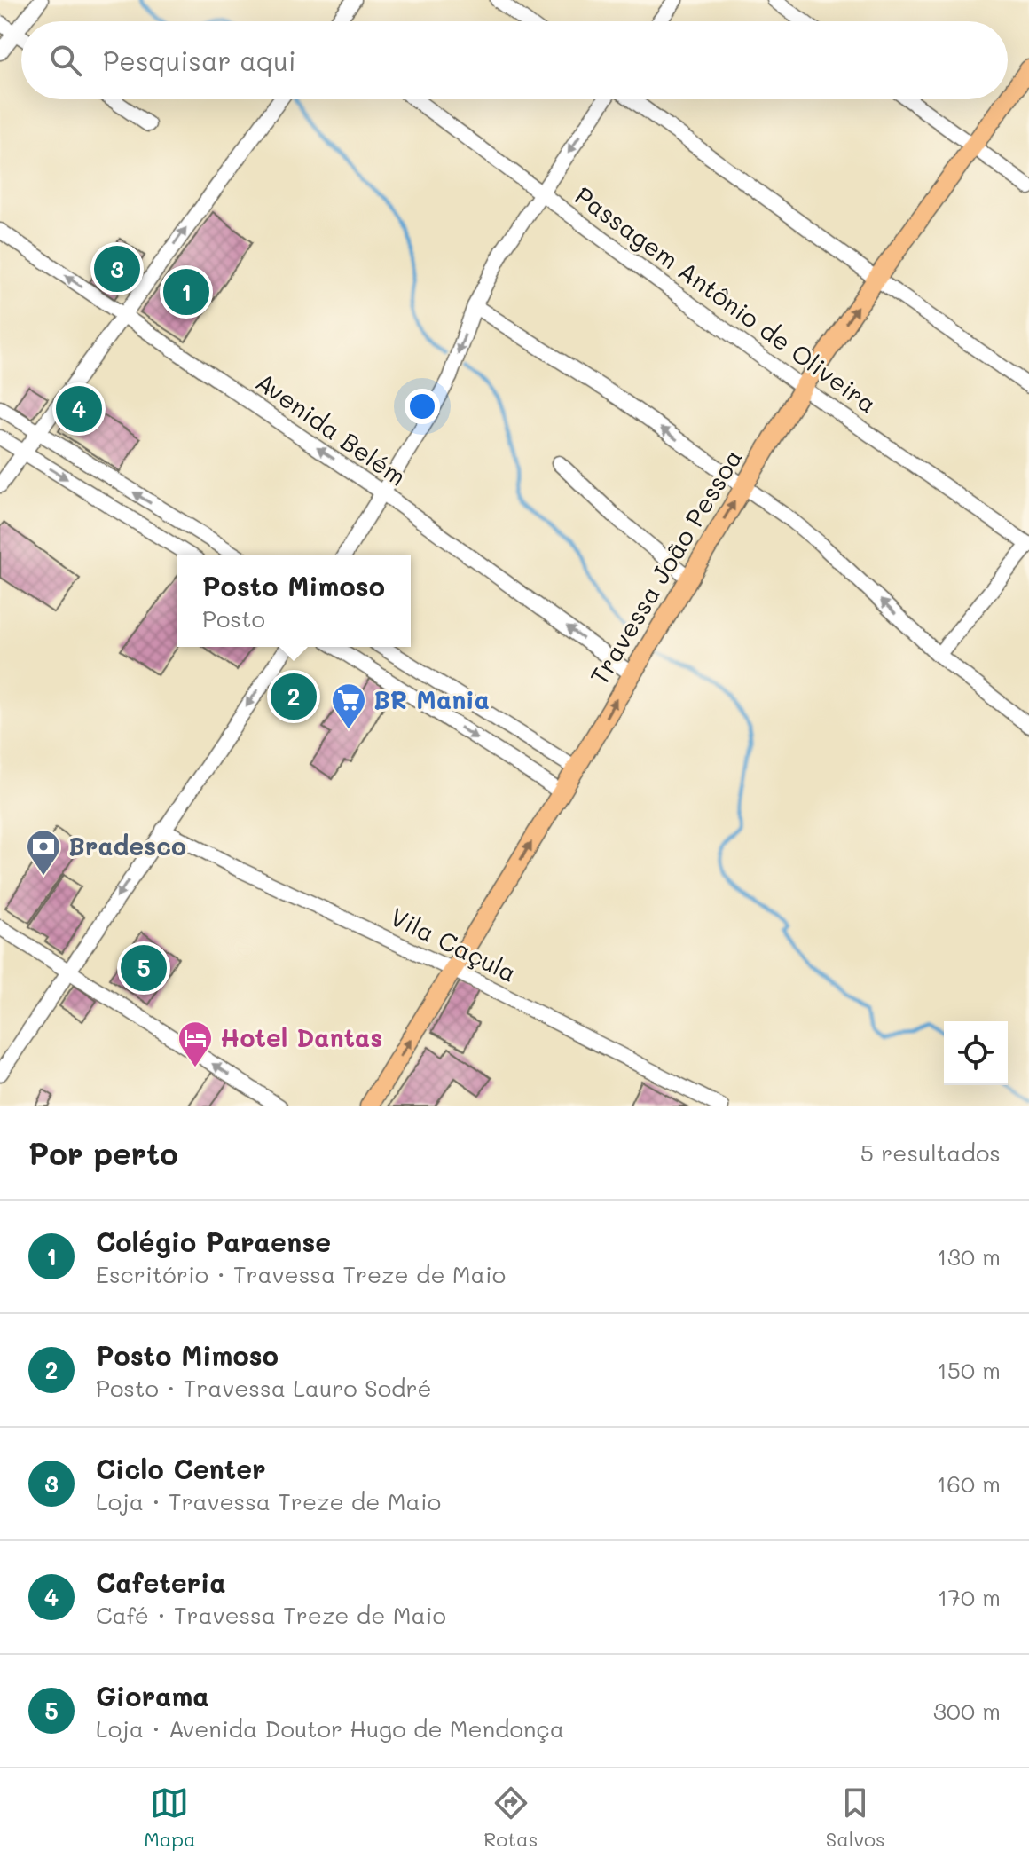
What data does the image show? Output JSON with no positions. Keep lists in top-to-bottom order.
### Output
{
  "streets": {
    "main road": ["Travessa João Pessoa"],
    "street": ["Passagem Antônio de Oliveira", "Avenida Belém", "Vila Caçula"]
  },
  "crossings": [
    ["Passagem Antônio de Oliveira", "Travessa João Pessoa"],
    ["Avenida Belém", "Travessa João Pessoa"],
    ["Travessa João Pessoa", "Vila Caçula"]
  ],
  "one_way": ["Travessa João Pessoa"],
  "places": {
    "supermarket": ["BR Mania"],
    "bank": ["Bradesco"],
    "hotel": ["Hotel Dantas"]
  },
  "page": {
    "search": "Pesquisar aqui",
    "pins": [
      "3",
      "1",
      "4",
      "2",
      "5"
    ],
    "popup": ["Posto Mimoso", "Posto"],
    "heading": ["Por perto", "5 resultados"],
    "list": [
      {
        "mark": "1",
        "name": "Colégio Paraense",
        "note": "Escritório · Travessa Treze de Maio",
        "value": "130 m"
      },
      {
        "mark": "2",
        "name": "Posto Mimoso",
        "note": "Posto · Travessa Lauro Sodré",
        "value": "150 m"
      },
      {
        "mark": "3",
        "name": "Ciclo Center",
        "note": "Loja · Travessa Treze de Maio",
        "value": "160 m"
      },
      {
        "mark": "4",
        "name": "Cafeteria",
        "note": "Café · Travessa Treze de Maio",
        "value": "170 m"
      },
      {
        "mark": "5",
        "name": "Giorama",
        "note": "Loja · Avenida Doutor Hugo de Mendonça",
        "value": "300 m"
      }
    ],
    "nav": ["Mapa", "Rotas", "Salvos"]
  }
}
